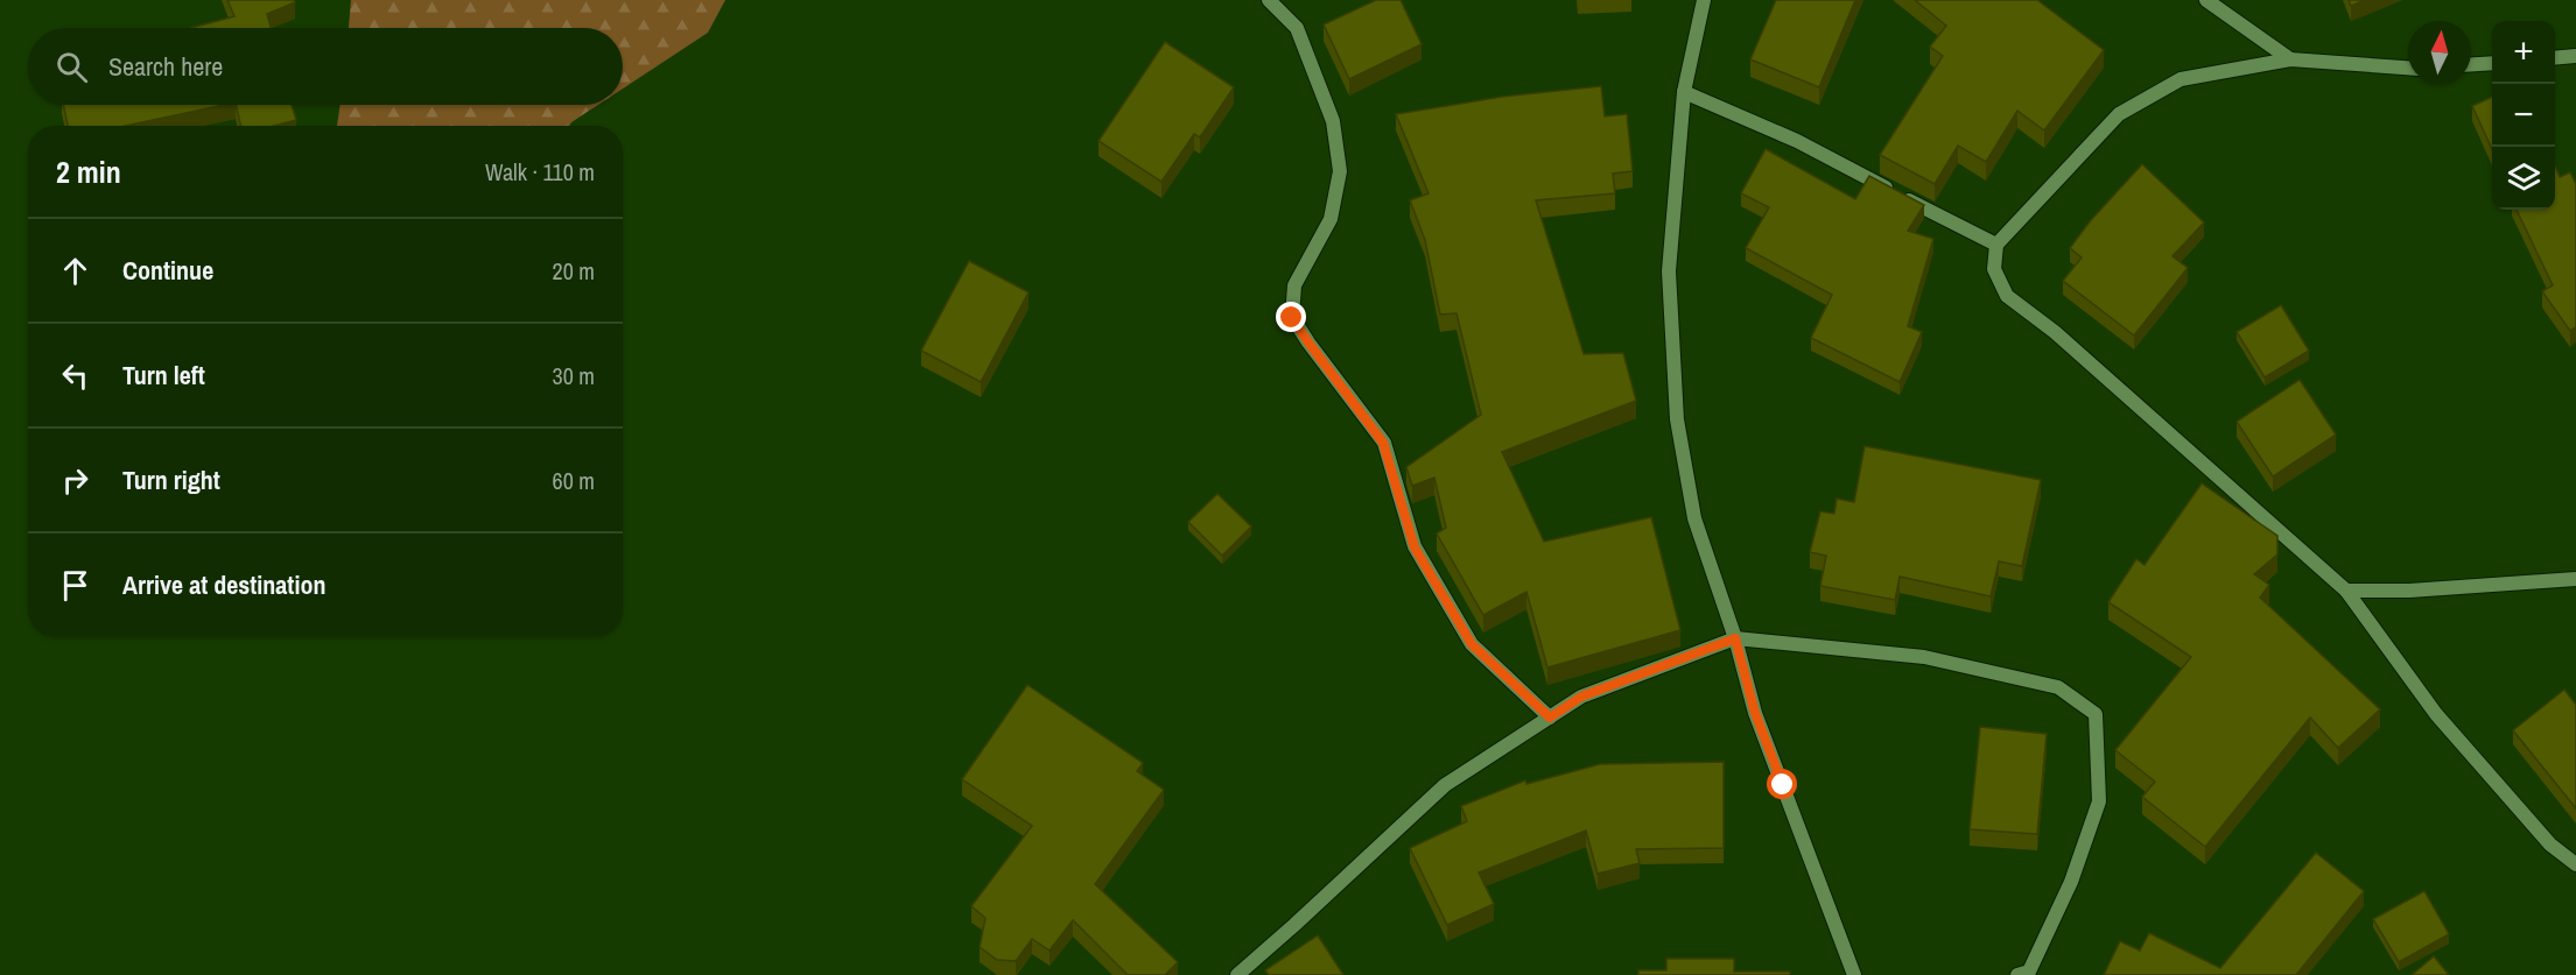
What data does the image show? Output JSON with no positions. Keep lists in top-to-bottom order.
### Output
{
  "north": "top",
  "page": {
    "map_buttons": ["+", "−"],
    "search": "Search here",
    "heading": ["2 min", "Walk · 110 m"],
    "list": [
      ["Continue", "20 m"],
      ["Turn left", "30 m"],
      ["Turn right", "60 m"],
      "Arrive at destination"
    ]
  }
}
